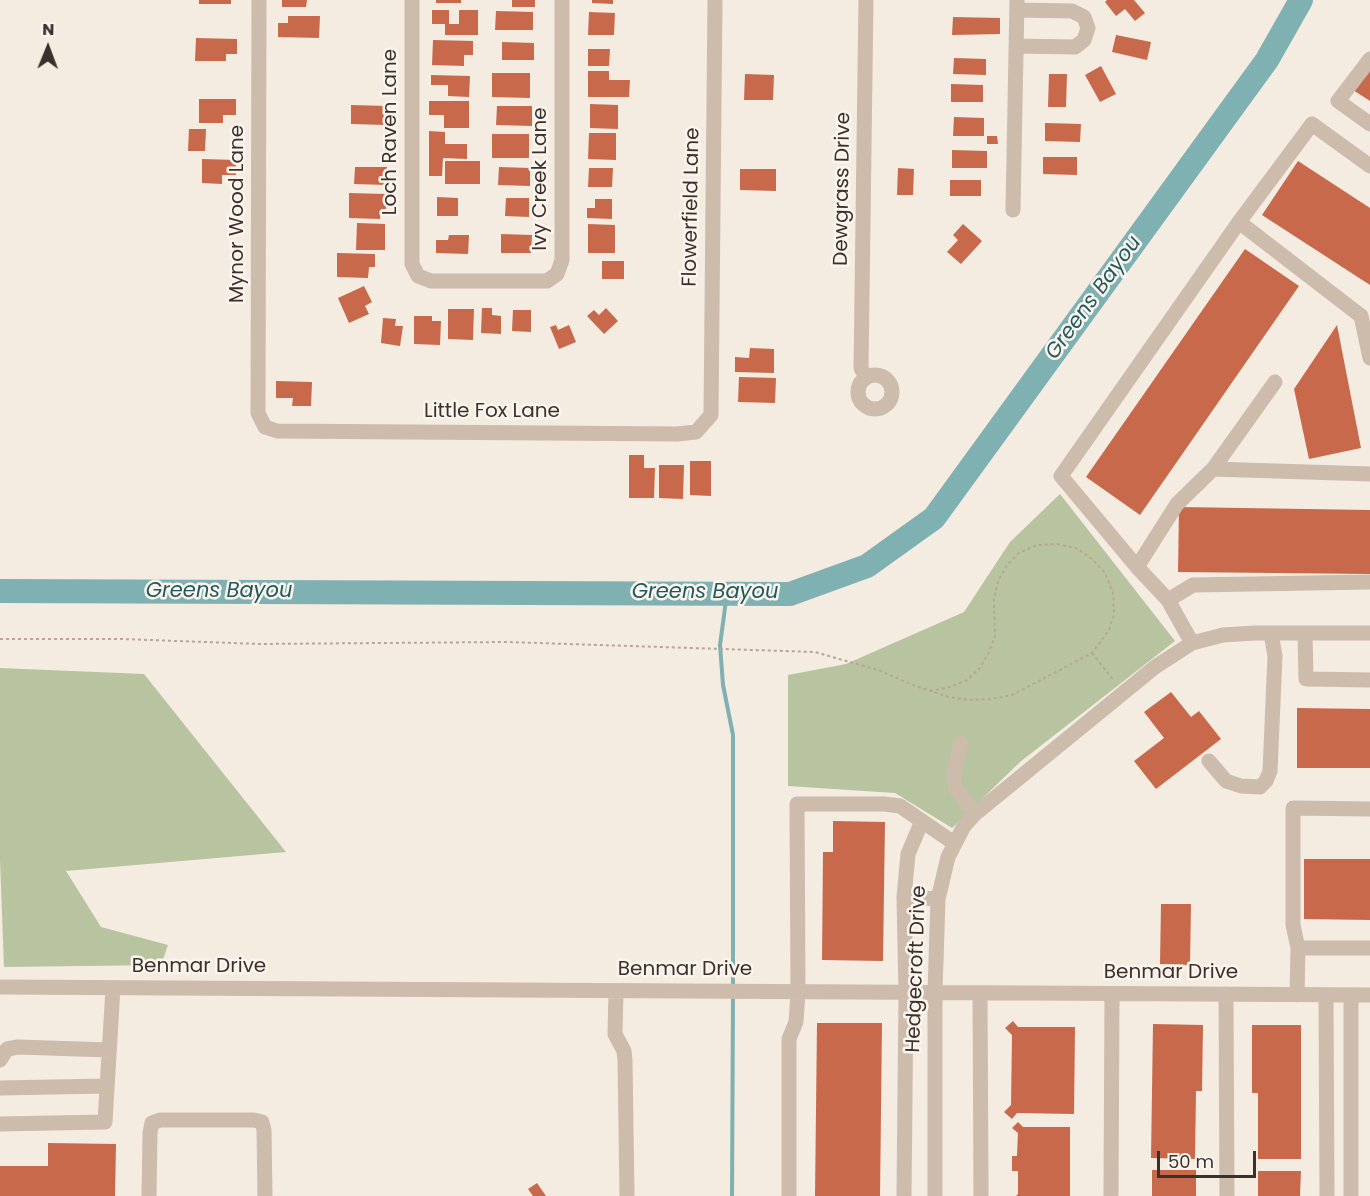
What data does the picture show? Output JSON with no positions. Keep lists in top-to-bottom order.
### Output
{
  "streets": {
    "street": [
      "Loch Raven Lane",
      "Ivy Creek Lane",
      "Dewgrass Drive",
      "Flowerfield Lane",
      "Mynor Wood Lane",
      "Little Fox Lane",
      "Benmar Drive",
      "Hedgecroft Drive"
    ]
  },
  "crossings": [
    ["Loch Raven Lane", "Ivy Creek Lane"],
    ["Flowerfield Lane", "Little Fox Lane"],
    ["Mynor Wood Lane", "Little Fox Lane"],
    ["Benmar Drive", "Hedgecroft Drive"]
  ],
  "water": ["Greens Bayou"],
  "scale_bar": "50 m",
  "north": "top"
}
